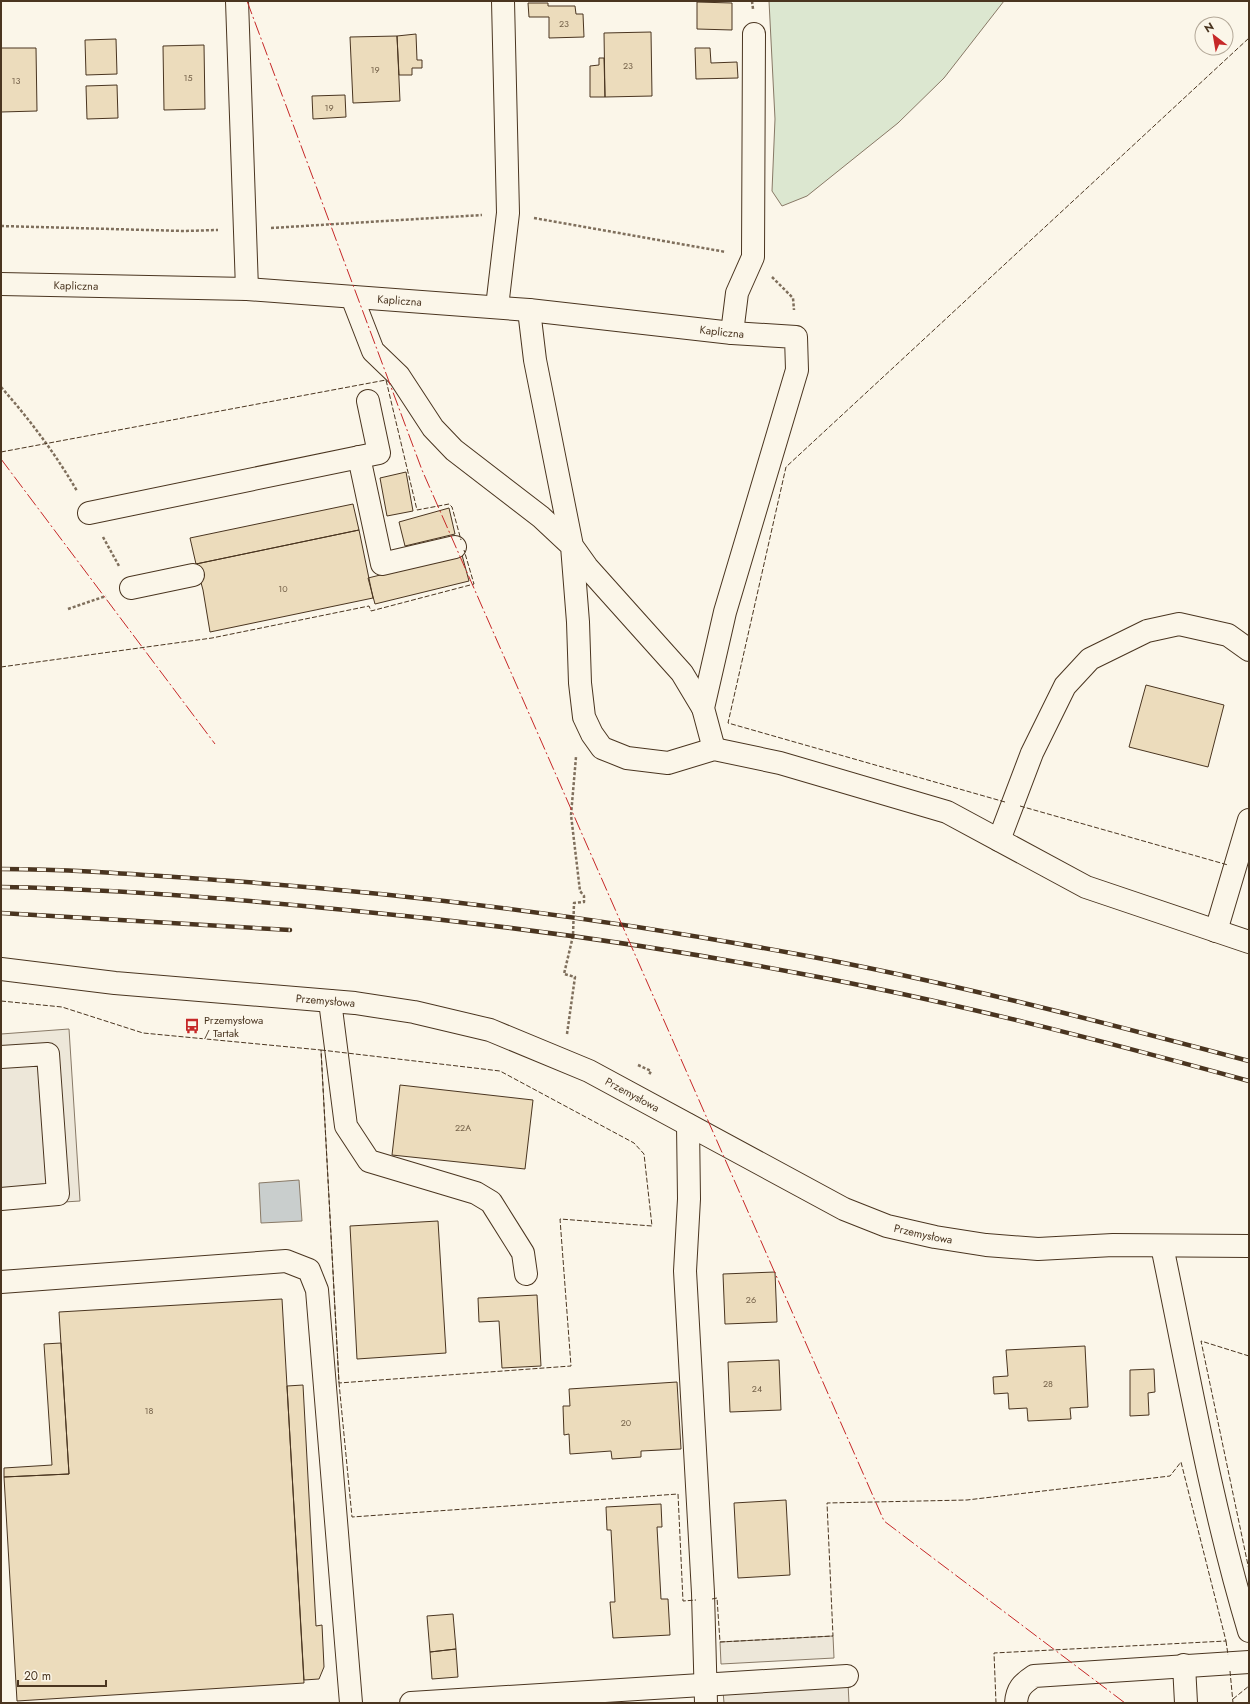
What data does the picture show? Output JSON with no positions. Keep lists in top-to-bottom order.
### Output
{
  "streets": {
    "street": ["Kapliczna", "Przemysłowa"]
  },
  "places": {
    "bus stop": ["Przemysłowa / Tartak"]
  },
  "house_numbers": [
    "23",
    "23",
    "19",
    "15",
    "13",
    "19",
    "10",
    "22A",
    "26",
    "28",
    "24",
    "18",
    "20"
  ],
  "scale_bar": "20 m",
  "north": "top left"
}
